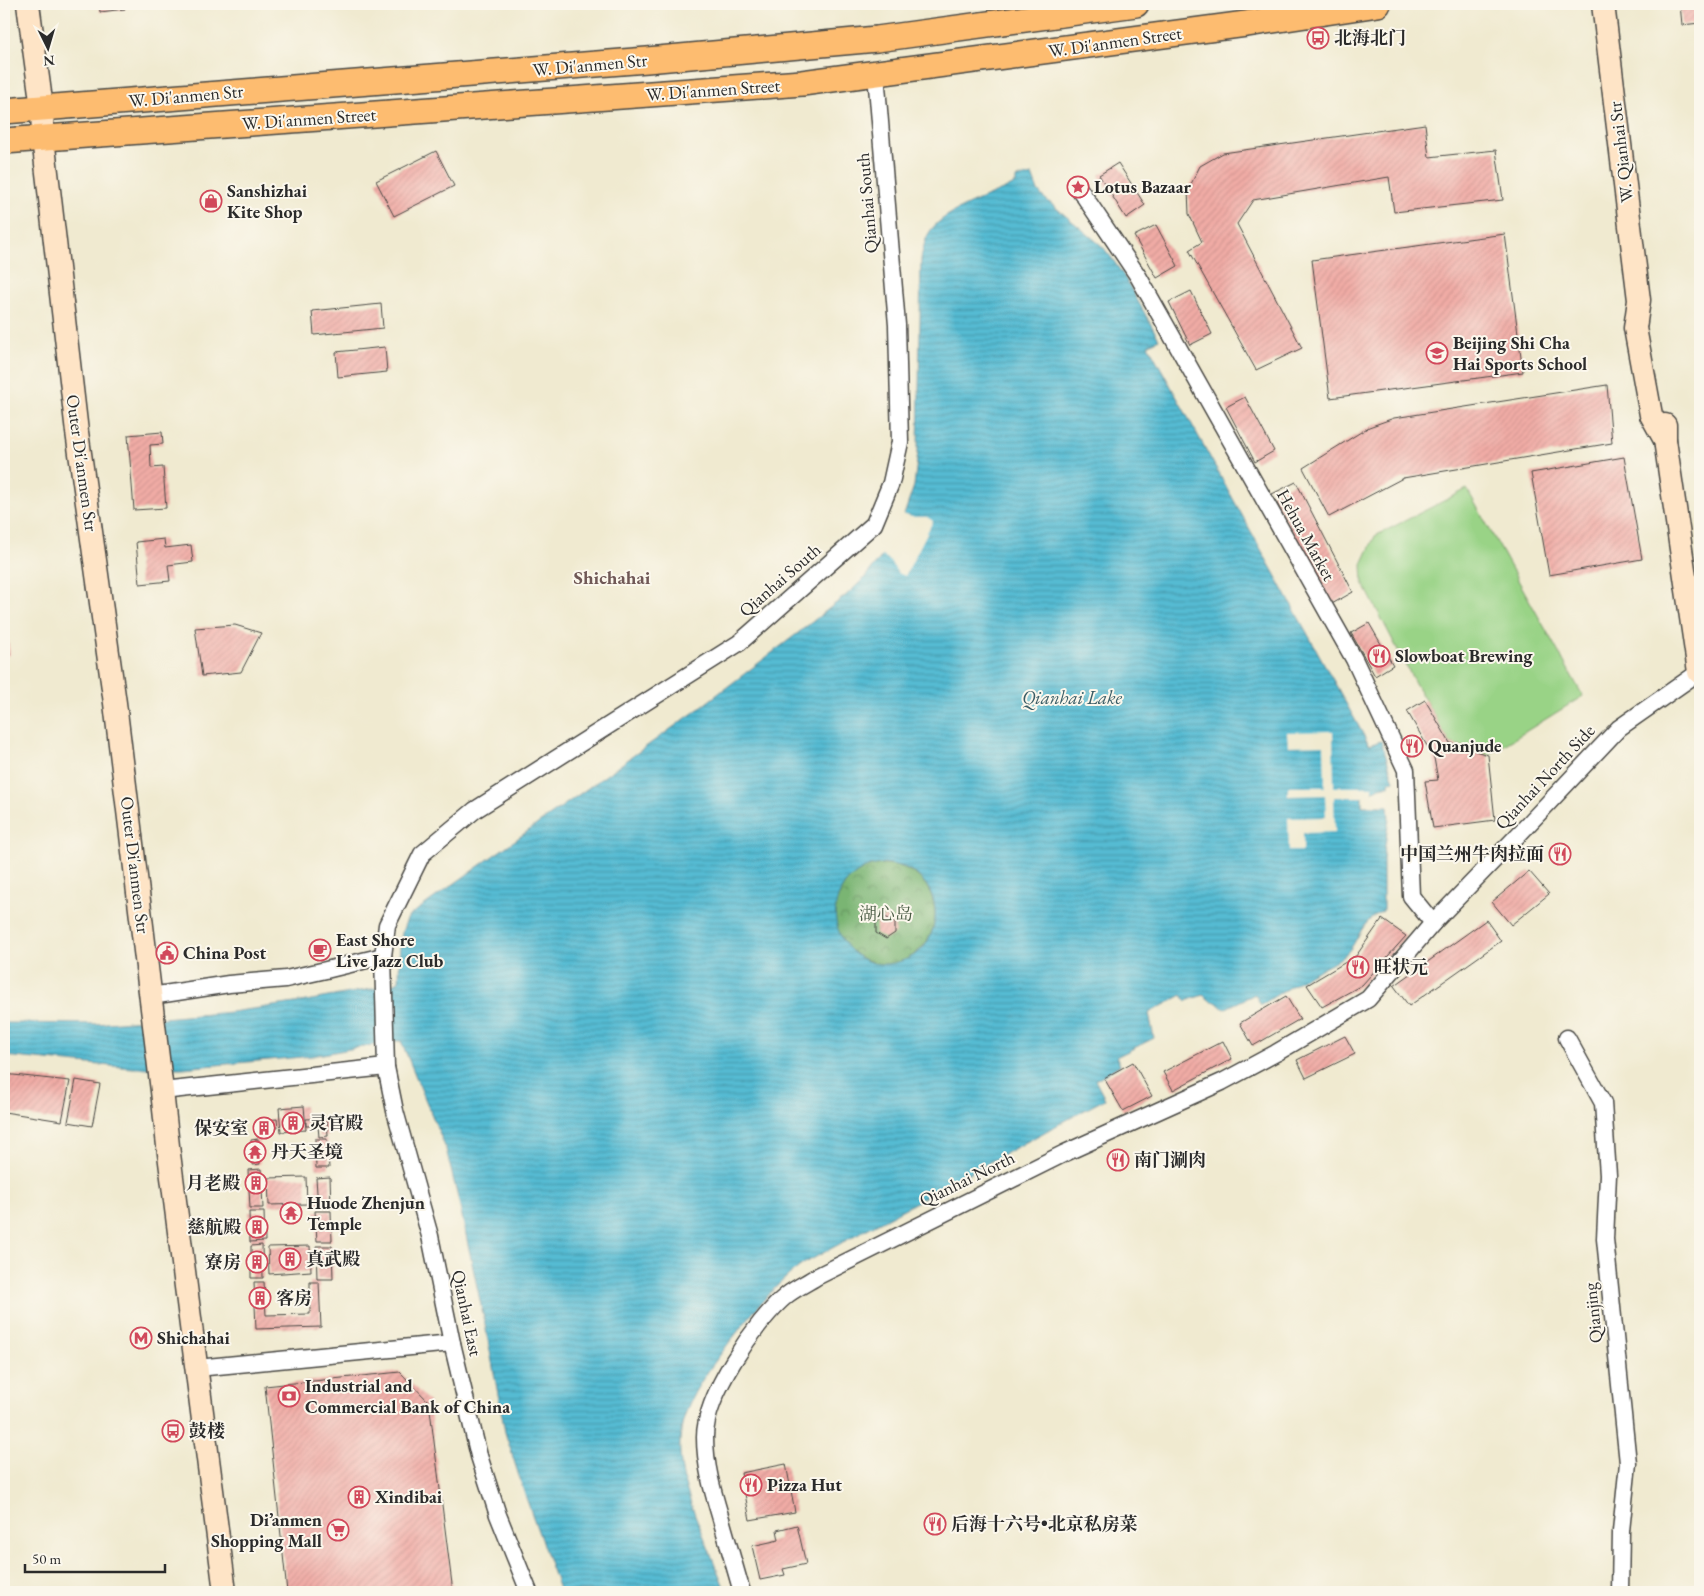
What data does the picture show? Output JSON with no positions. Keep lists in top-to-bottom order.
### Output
{
  "streets": {
    "main road": [
      "W. Di'anmen Street",
      "W. Di'anmen Str",
      "W. Qianhai Str",
      "Outer Di'anmen Str"
    ],
    "street": [
      "Qianhai South",
      "Hehua Market",
      "Qianhai North Side",
      "Qianhai North",
      "Qianhai East",
      "Qianjing"
    ]
  },
  "crossings": [
    ["W. Di'anmen Street", "Qianhai South"],
    ["W. Di'anmen Street", "Outer Di'anmen Str"],
    ["W. Di'anmen Str", "Outer Di'anmen Str"],
    ["W. Qianhai Str", "Qianhai North Side"],
    ["Qianhai South", "Qianhai East"],
    ["Hehua Market", "Qianhai North Side"],
    ["Hehua Market", "Qianhai North"],
    ["Qianhai North Side", "Qianhai North"]
  ],
  "districts": ["Shichahai"],
  "water": ["Qianhai Lake"],
  "parks": ["湖心岛"],
  "places": {
    "bus stop": ["北海北门", "鼓楼"],
    "place": ["Lotus Bazaar"],
    "shop": ["Sanshizhai Kite Shop"],
    "school or university": ["Beijing Shi Cha Hai Sports School"],
    "restaurant": [
      "Slowboat Brewing",
      "Quanjude",
      "中国兰州牛肉拉面",
      "旺状元",
      "南门涮肉",
      "Pizza Hut",
      "后海十六号•北京私房菜"
    ],
    "cafe": ["East Shore Live Jazz Club"],
    "public building": ["China Post"],
    "building": [
      "灵官殿",
      "保安室",
      "月老殿",
      "慈航殿",
      "真武殿",
      "寮房",
      "客房",
      "Xindibai"
    ],
    "temple": ["丹天圣境", "Huode Zhenjun Temple"],
    "metro station": ["Shichahai"],
    "bank": ["Industrial and Commercial Bank of China"],
    "supermarket": ["Di’anmen Shopping Mall"]
  },
  "scale_bar": "50 m",
  "north": "bottom"
}
